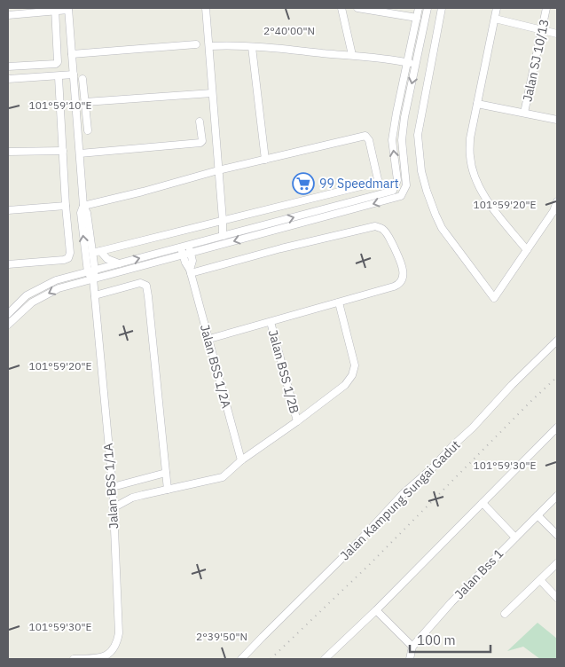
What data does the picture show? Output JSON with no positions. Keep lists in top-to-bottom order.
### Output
{
  "streets": {
    "street": [
      "Jalan SJ 10/13",
      "Jalan BSS 1/2A",
      "Jalan BSS 1/2B",
      "Jalan BSS 1/1A",
      "Jalan Kampung Sungai Gadut",
      "Jalan Bss 1"
    ]
  },
  "places": {
    "supermarket": ["99 Speedmart"]
  },
  "scale_bar": "100 m",
  "coordinates": [
    "2°40'00\"N",
    "101°59'10\"E",
    "101°59'20\"E",
    "101°59'30\"E",
    "2°39'50\"N"
  ]
}
